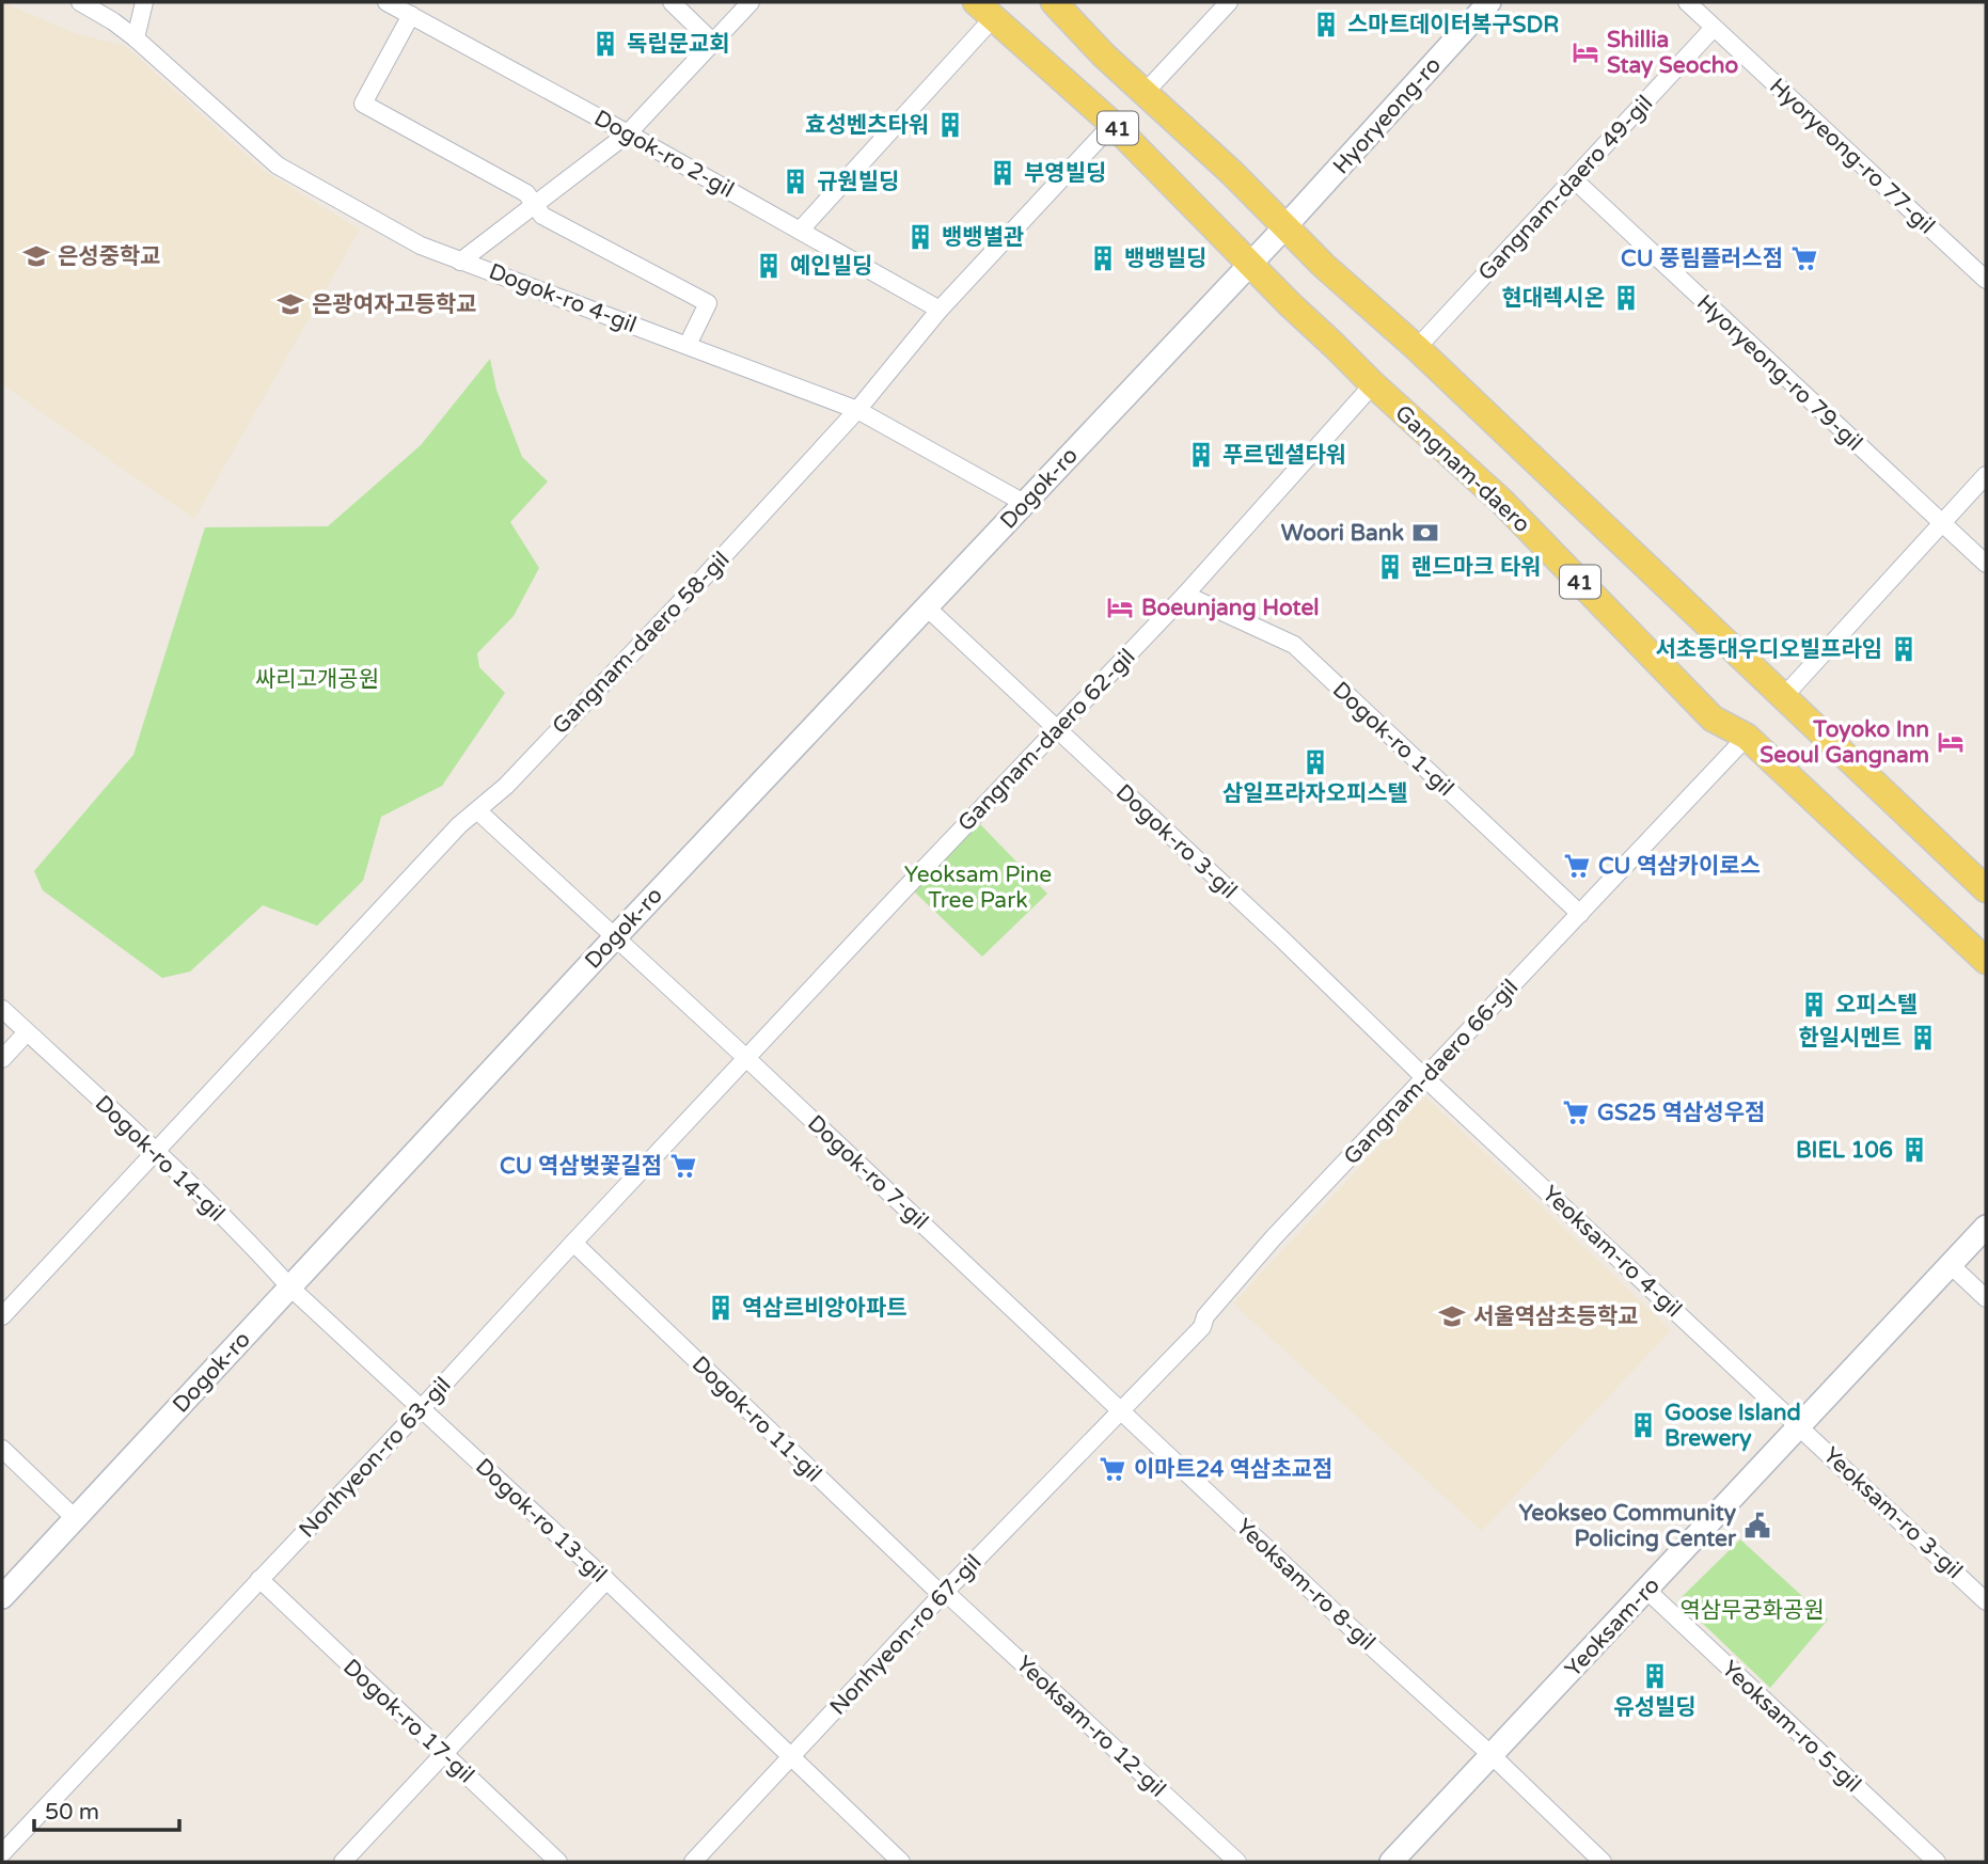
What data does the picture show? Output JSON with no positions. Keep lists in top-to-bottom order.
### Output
{
  "streets": {
    "main road": [
      "Hyoryeong-ro",
      "41",
      "Gangnam-daero",
      "Dogok-ro",
      "Yeoksam-ro"
    ],
    "street": [
      "Dogok-ro 2-gil",
      "Hyoryeong-ro 77-gil",
      "Gangnam-daero 49-gil",
      "Dogok-ro 4-gil",
      "Hyoryeong-ro 79-gil",
      "Gangnam-daero 58-gil",
      "Dogok-ro 1-gil",
      "Gangnam-daero 62-gil",
      "Dogok-ro 3-gil",
      "Gangnam-daero 66-gil",
      "Dogok-ro 14-gil",
      "Dogok-ro 7-gil",
      "Yeoksam-ro 4-gil",
      "Dogok-ro 11-gil",
      "Nonhyeon-ro 63-gil",
      "Yeoksam-ro 3-gil",
      "Dogok-ro 13-gil",
      "Yeoksam-ro 8-gil",
      "Nonhyeon-ro 67-gil",
      "Dogok-ro 17-gil",
      "Yeoksam-ro 12-gil",
      "Yeoksam-ro 5-gil"
    ]
  },
  "crossings": [
    ["Hyoryeong-ro", "41"],
    ["Hyoryeong-ro", "Gangnam-daero"],
    ["Hyoryeong-ro", "Dogok-ro"],
    ["41", "Gangnam-daero 49-gil"],
    ["Dogok-ro 2-gil", "Gangnam-daero 58-gil"],
    ["Hyoryeong-ro 77-gil", "Gangnam-daero 49-gil"],
    ["Gangnam-daero 49-gil", "Hyoryeong-ro 79-gil"],
    ["Dogok-ro 4-gil", "Dogok-ro"],
    ["Dogok-ro 4-gil", "Gangnam-daero 58-gil"],
    ["Gangnam-daero", "Dogok-ro"],
    ["Gangnam-daero", "Gangnam-daero 58-gil"],
    ["Gangnam-daero", "Gangnam-daero 62-gil"],
    ["Gangnam-daero", "Gangnam-daero 66-gil"],
    ["Dogok-ro", "Dogok-ro 3-gil"],
    ["Dogok-ro", "Dogok-ro 14-gil"],
    ["Dogok-ro", "Dogok-ro 7-gil"],
    ["Dogok-ro", "Dogok-ro 13-gil"],
    ["Gangnam-daero 58-gil", "Dogok-ro 14-gil"],
    ["Gangnam-daero 58-gil", "Dogok-ro 7-gil"],
    ["Dogok-ro 1-gil", "Gangnam-daero 62-gil"],
    ["Dogok-ro 1-gil", "Gangnam-daero 66-gil"],
    ["Gangnam-daero 62-gil", "Dogok-ro 3-gil"],
    ["Gangnam-daero 62-gil", "Dogok-ro 7-gil"],
    ["Gangnam-daero 62-gil", "Nonhyeon-ro 63-gil"],
    ["Dogok-ro 3-gil", "Gangnam-daero 66-gil"],
    ["Dogok-ro 3-gil", "Yeoksam-ro 4-gil"],
    ["Gangnam-daero 66-gil", "Dogok-ro 7-gil"],
    ["Gangnam-daero 66-gil", "Yeoksam-ro 4-gil"],
    ["Gangnam-daero 66-gil", "Yeoksam-ro 8-gil"],
    ["Gangnam-daero 66-gil", "Nonhyeon-ro 67-gil"],
    ["Dogok-ro 14-gil", "Dogok-ro 13-gil"],
    ["Dogok-ro 7-gil", "Nonhyeon-ro 63-gil"],
    ["Dogok-ro 7-gil", "Yeoksam-ro 8-gil"],
    ["Dogok-ro 7-gil", "Nonhyeon-ro 67-gil"],
    ["Yeoksam-ro 4-gil", "Yeoksam-ro 3-gil"],
    ["Yeoksam-ro 4-gil", "Yeoksam-ro"],
    ["Dogok-ro 11-gil", "Nonhyeon-ro 63-gil"],
    ["Dogok-ro 11-gil", "Nonhyeon-ro 67-gil"],
    ["Dogok-ro 11-gil", "Yeoksam-ro 12-gil"],
    ["Nonhyeon-ro 63-gil", "Dogok-ro 13-gil"],
    ["Nonhyeon-ro 63-gil", "Dogok-ro 17-gil"],
    ["Yeoksam-ro 3-gil", "Yeoksam-ro"],
    ["Dogok-ro 13-gil", "Nonhyeon-ro 67-gil"],
    ["Yeoksam-ro 8-gil", "Yeoksam-ro"],
    ["Yeoksam-ro 8-gil", "Nonhyeon-ro 67-gil"],
    ["Yeoksam-ro", "Yeoksam-ro 5-gil"],
    ["Nonhyeon-ro 67-gil", "Yeoksam-ro 12-gil"]
  ],
  "parks": ["싸리고개공원", "Yeoksam Pine Tree Park", "역삼무궁화공원"],
  "places": {
    "building": [
      "스마트데이터복구SDR",
      "독립문교회",
      "효성벤츠타워",
      "부영빌딩",
      "규원빌딩",
      "뱅뱅별관",
      "뱅뱅빌딩",
      "예인빌딩",
      "현대렉시온",
      "푸르덴셜타워",
      "랜드마크 타워",
      "서초동대우디오빌프라임",
      "삼일프라자오피스텔",
      "오피스텔",
      "한일시멘트",
      "BIEL 106",
      "역삼르비앙아파트",
      "Goose Island Brewery",
      "유성빌딩"
    ],
    "hotel": ["Shillia Stay Seocho", "Boeunjang Hotel", "Toyoko Inn Seoul Gangnam"],
    "school or university": ["은성중학교", "은광여자고등학교", "서울역삼초등학교"],
    "supermarket": [
      "CU 풍림플러스점",
      "CU 역삼카이로스",
      "GS25 역삼성우점",
      "CU 역삼벚꽃길점",
      "이마트24 역삼초교점"
    ],
    "bank": ["Woori Bank"],
    "public building": ["Yeokseo Community Policing Center"]
  },
  "scale_bar": "50 m"
}
